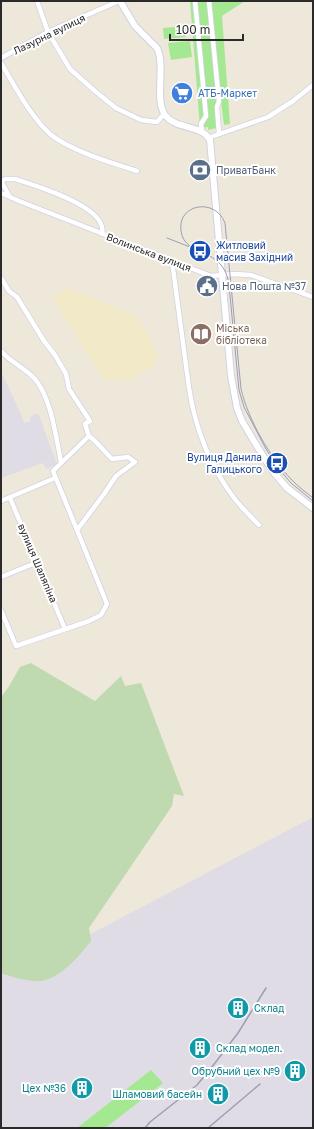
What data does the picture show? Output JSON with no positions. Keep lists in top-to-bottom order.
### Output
{
  "streets": {
    "street": ["Лазурна вулиця", "Волинська вулиця", "вулиця Шаляпіна"]
  },
  "places": {
    "supermarket": ["АТБ-Маркет"],
    "bank": ["ПриватБанк"],
    "bus stop": ["Житловий масив Західний", "Вулиця Данила Галицького"],
    "public building": ["Нова Пошта №37"],
    "library": ["Міська бібліотека"],
    "building": [
      "Склад",
      "Склад модел.",
      "Обрубний цех №9",
      "Цех №36",
      "Шламовий басейн"
    ]
  },
  "scale_bar": "100 m"
}
